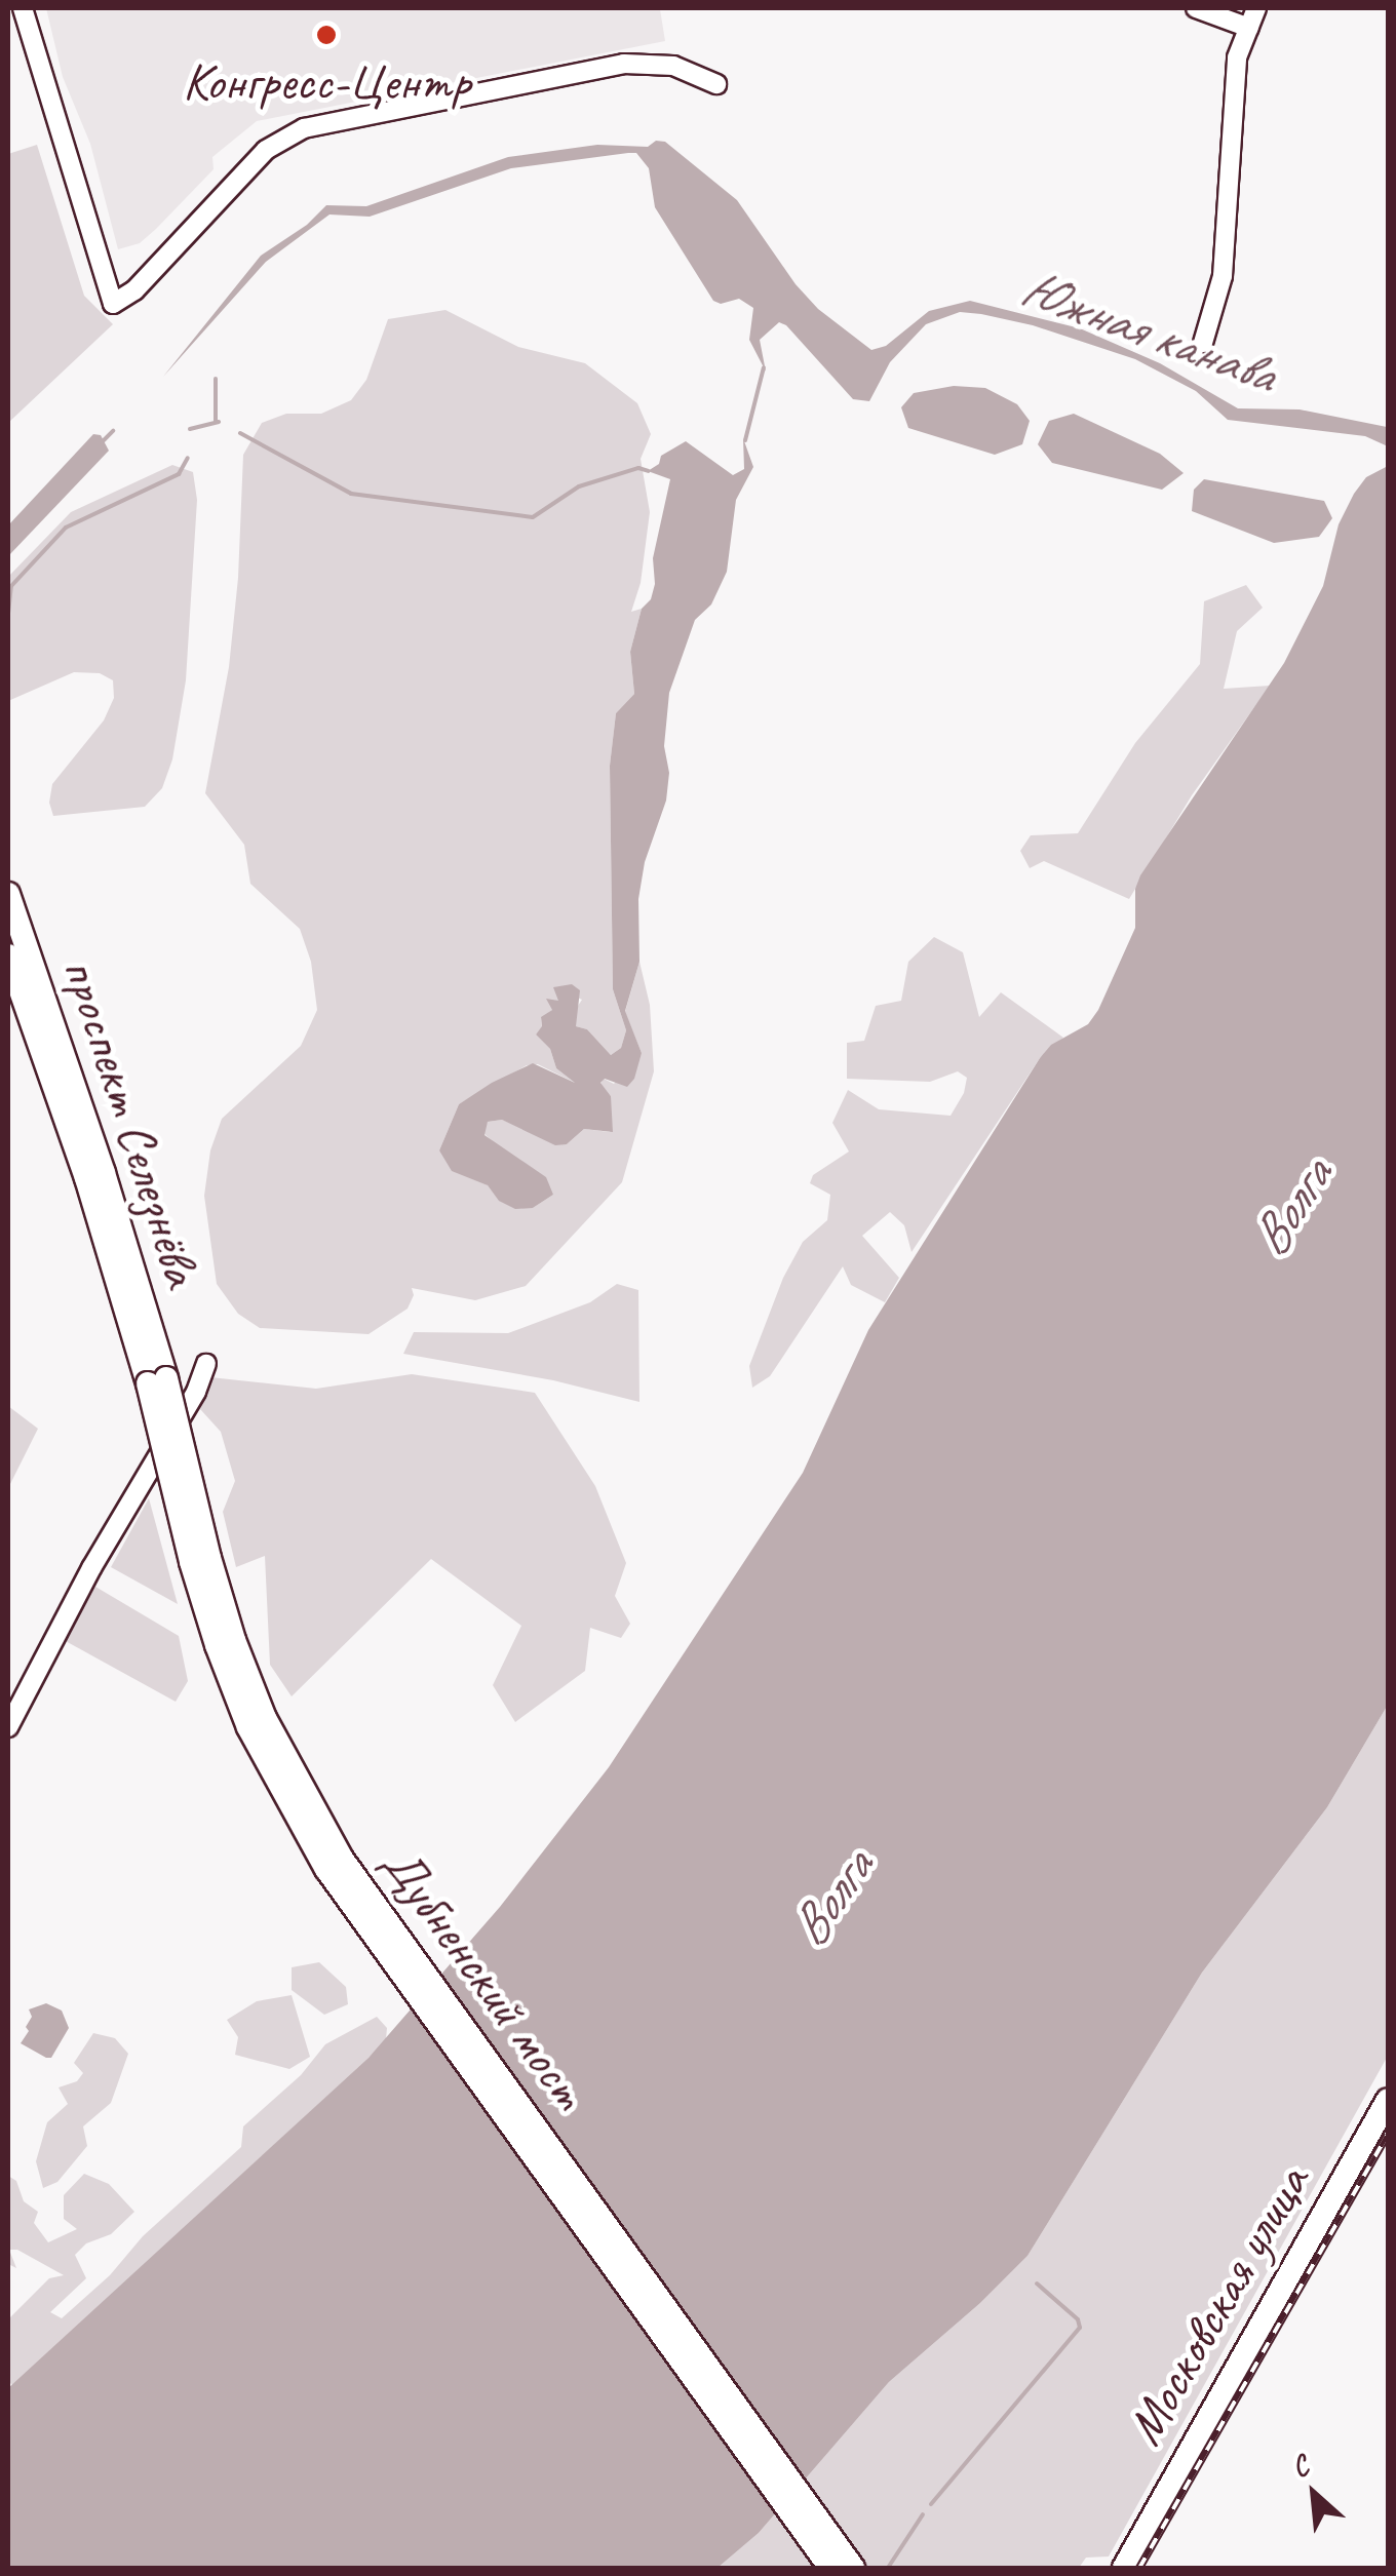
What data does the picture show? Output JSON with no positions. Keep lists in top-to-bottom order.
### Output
{
  "streets": {
    "main road": ["проспект Селезнёва", "Дубненский мост", "Московская улица"]
  },
  "crossings": [
    ["проспект Селезнёва", "Дубненский мост"]
  ],
  "water": ["Южная канава", "Волга"],
  "places": ["Конгресс-Центр"],
  "north": "top left"
}
